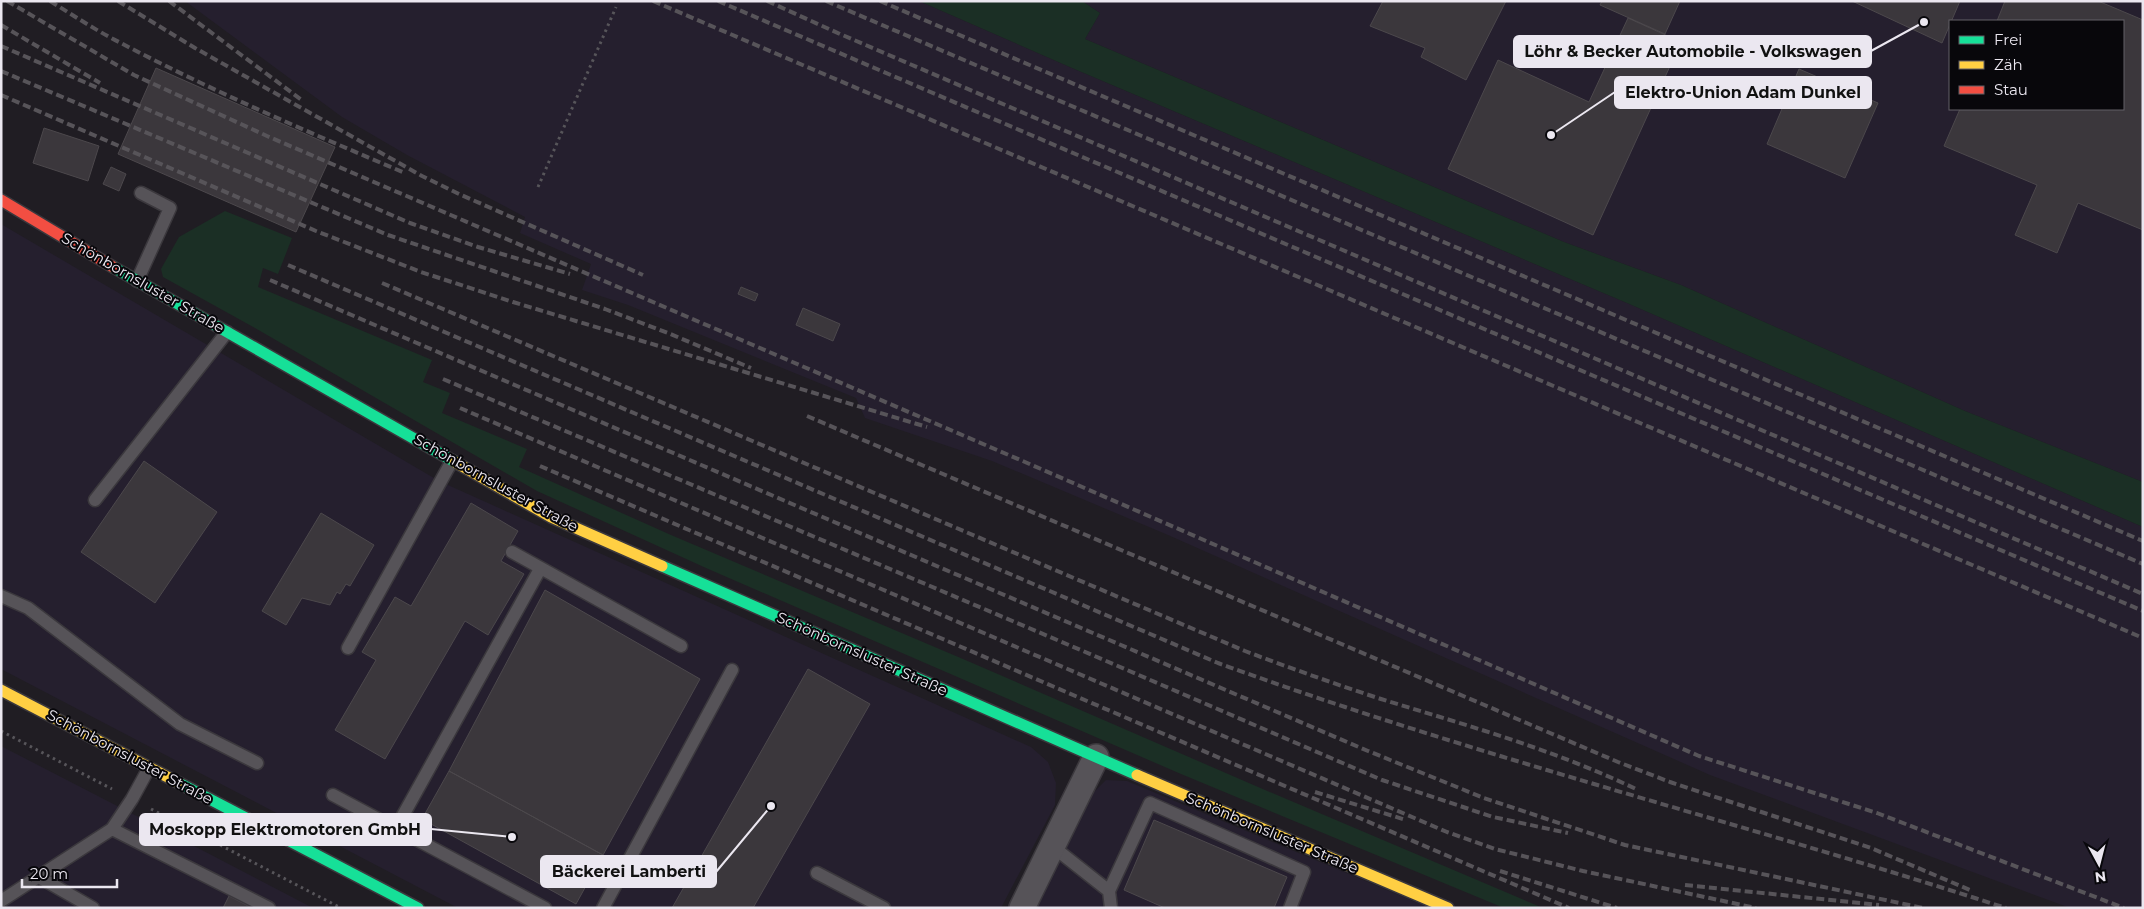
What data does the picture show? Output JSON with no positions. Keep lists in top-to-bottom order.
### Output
{
  "streets": {
    "street": ["Schönbornsluster Straße"]
  },
  "places": [
    "Löhr & Becker Automobile - Volkswagen",
    "Elektro-Union Adam Dunkel",
    "Bäckerei Lamberti",
    "Moskopp Elektromotoren GmbH"
  ],
  "legend": ["Frei", "Zäh", "Stau"],
  "scale_bar": "20 m",
  "north": "bottom"
}
